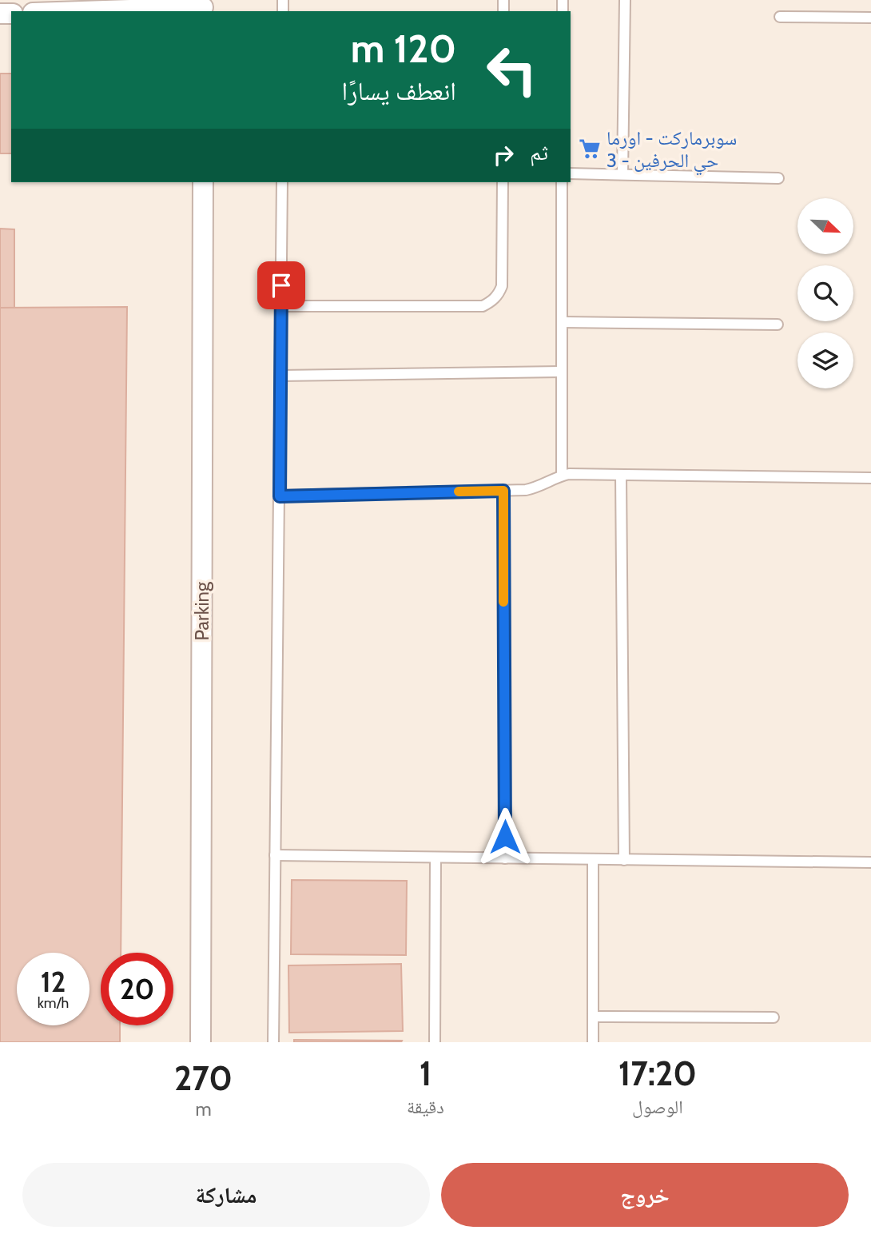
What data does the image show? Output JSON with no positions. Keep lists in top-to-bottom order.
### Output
{
  "streets": {
    "street": ["Parking"]
  },
  "places": {
    "supermarket": ["سوبرماركت - اورما 3 - حي الحرفين"]
  },
  "north": "bottom right",
  "page": {
    "turn": ["120 m", "انعطف يسارًا"],
    "then": "ثم",
    "speed": "12 km/h",
    "limit": "20",
    "eta": [
      "17:20",
      "الوصول",
      "1",
      "دقيقة",
      "270",
      "m"
    ],
    "buttons": ["خروج", "مشاركة"]
  }
}
